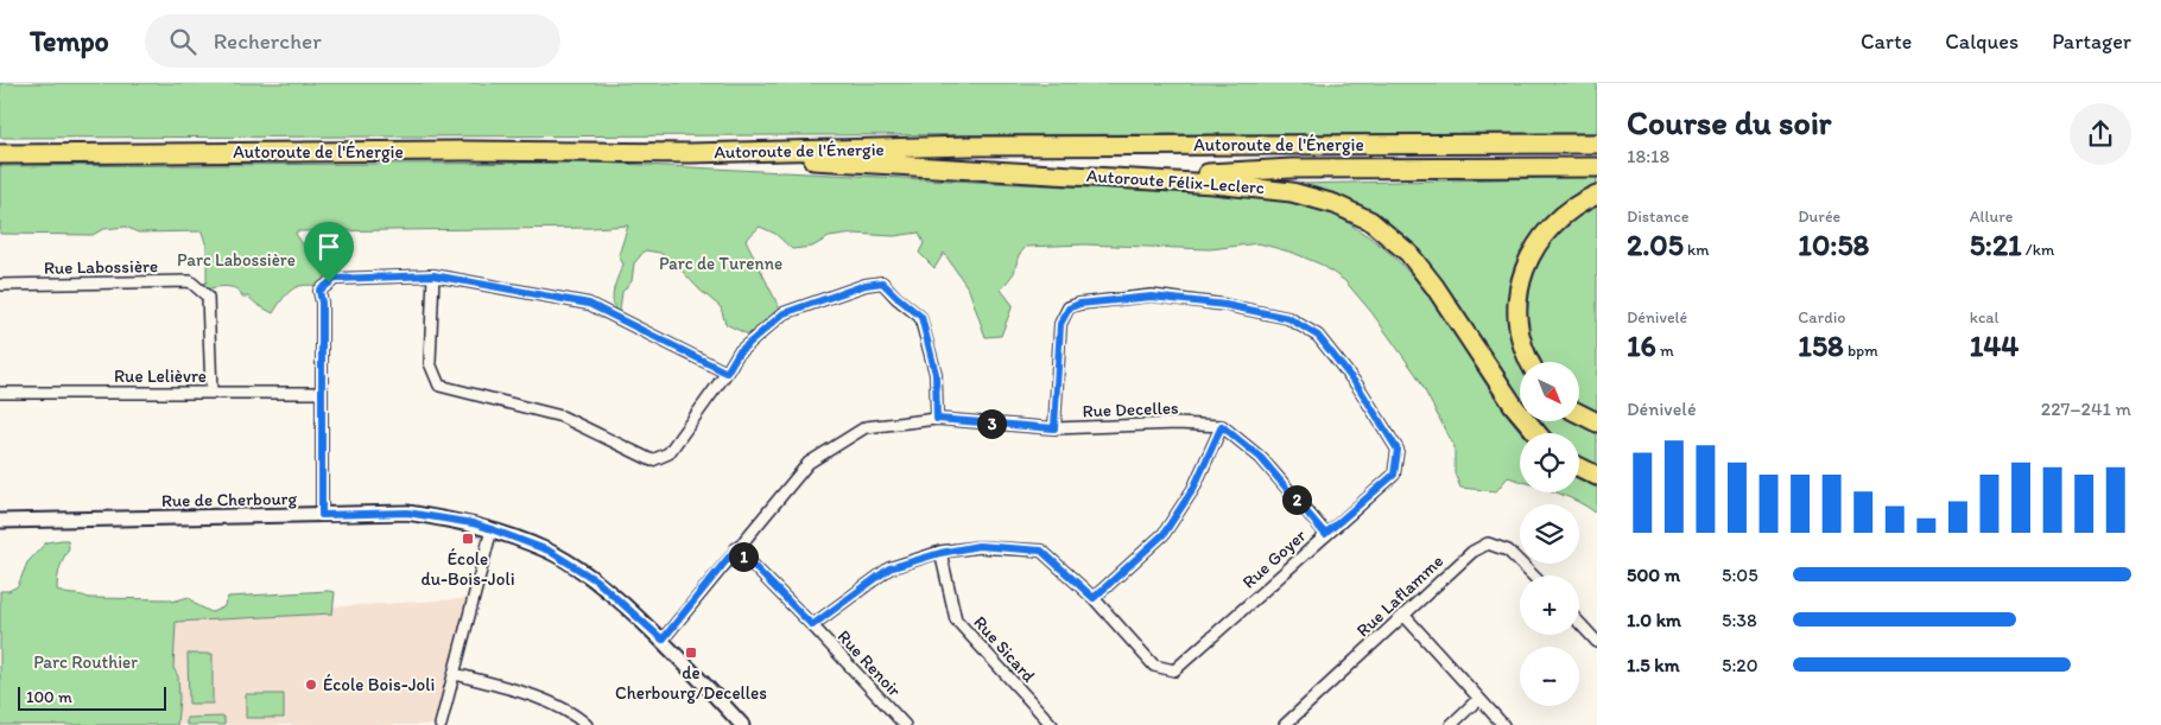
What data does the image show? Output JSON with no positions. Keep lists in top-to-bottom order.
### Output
{
  "streets": {
    "highway": ["Autoroute de l'Énergie", "Autoroute Félix-Leclerc"],
    "street": [
      "Rue Labossière",
      "Rue Lelièvre",
      "Rue Decelles",
      "Rue de Cherbourg",
      "Rue Goyer",
      "Rue Laflamme",
      "Rue Sicard",
      "Rue Renoir"
    ]
  },
  "crossings": [
    ["Autoroute de l'Énergie", "Autoroute Félix-Leclerc"],
    ["Rue Labossière", "Rue Lelièvre"],
    ["Rue Decelles", "Rue de Cherbourg"],
    ["Rue Decelles", "Rue Goyer"],
    ["Rue Decelles", "Rue Renoir"],
    ["Rue Goyer", "Rue Sicard"],
    ["Rue Goyer", "Rue Renoir"]
  ],
  "parks": ["Parc Labossière", "Parc de Turenne", "Parc Routhier"],
  "places": {
    "transit": ["École du-Bois-Joli", "de Cherbourg/Decelles"],
    "other": ["École Bois-Joli"]
  },
  "scale_bar": "100 m",
  "north": "bottom right",
  "page": {
    "header": "Tempo",
    "search": "Rechercher",
    "nav": ["Carte", "Calques", "Partager"],
    "heading": ["Course du soir", "18:18"],
    "stats": [
      ["Distance", "2.05 km"],
      ["Durée", "10:58"],
      ["Allure", "5:21 /km"],
      ["Dénivelé", "16 m"],
      ["Cardio", "158 bpm"],
      ["kcal", "144"]
    ],
    "map_buttons": ["+", "−"],
    "chart": ["Dénivelé", "227–241 m"],
    "pins": ["3", "2", "1"],
    "list": [
      {
        "name": "500 m",
        "note": "5:05"
      },
      {
        "name": "1.0 km",
        "note": "5:38"
      },
      {
        "name": "1.5 km",
        "note": "5:20"
      }
    ],
    "scale": "100 m"
  }
}
